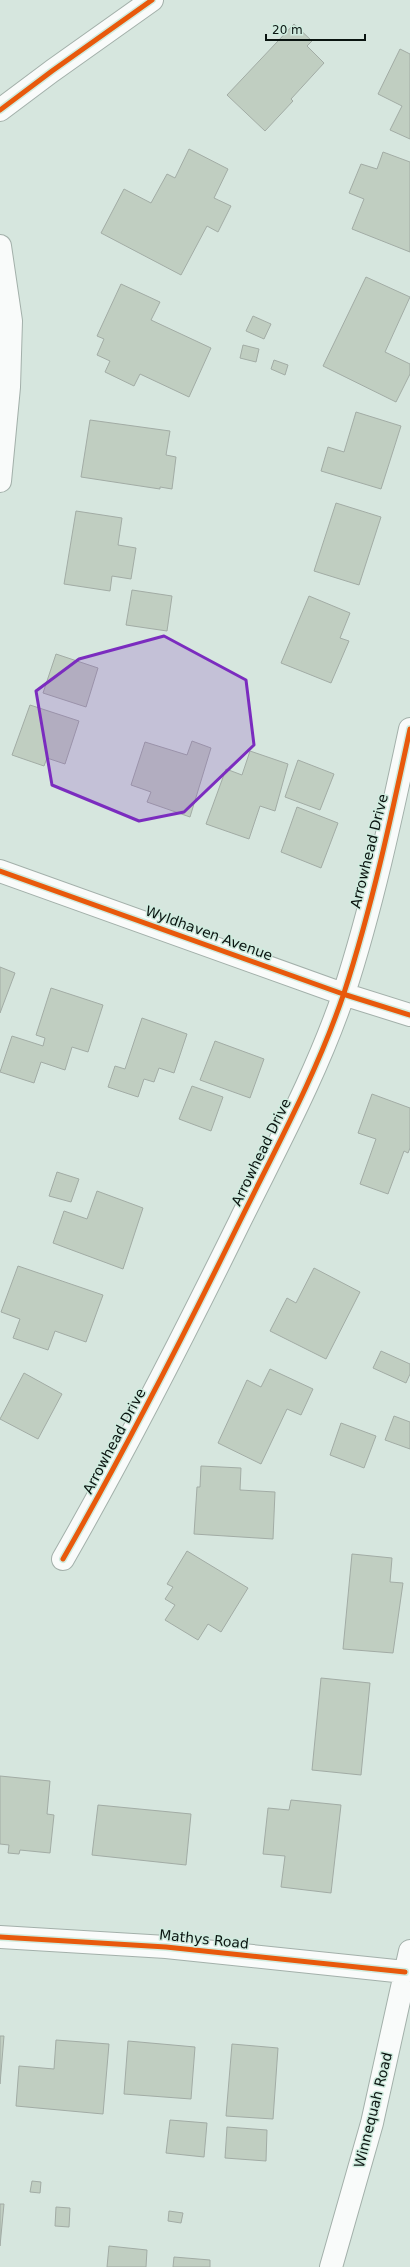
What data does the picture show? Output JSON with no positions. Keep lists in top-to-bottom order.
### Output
{
  "streets": {
    "street": [
      "Arrowhead Drive",
      "Wyldhaven Avenue",
      "Mathys Road",
      "Winnequah Road"
    ]
  },
  "crossings": [
    ["Arrowhead Drive", "Wyldhaven Avenue"],
    ["Mathys Road", "Winnequah Road"]
  ],
  "scale_bar": "20 m"
}
